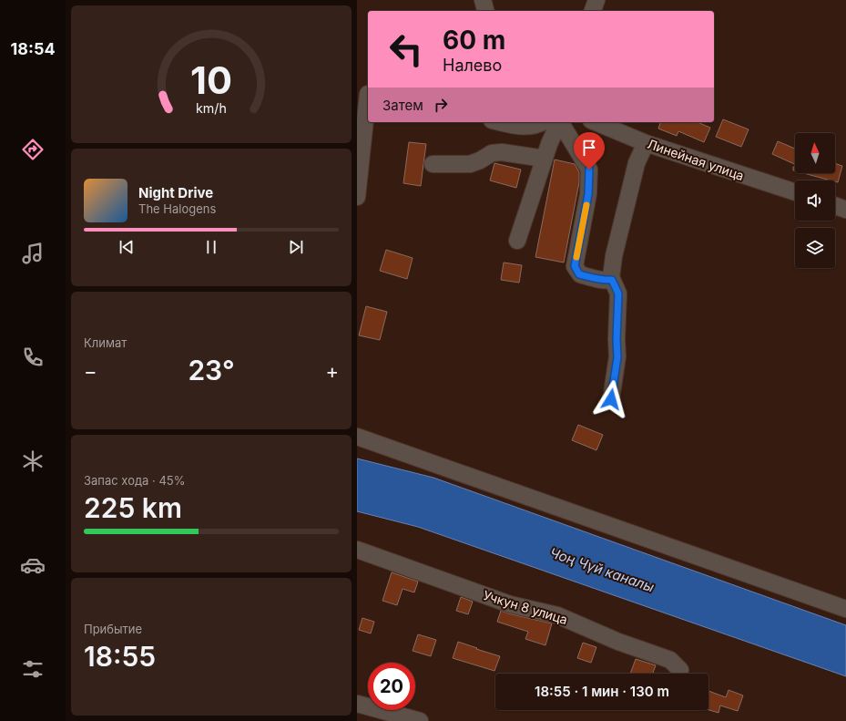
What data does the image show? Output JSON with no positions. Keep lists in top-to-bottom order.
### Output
{
  "streets": {
    "street": ["Линейная улица", "Учкун 8 улица"]
  },
  "water": ["Чоң Чүй каналы"],
  "north": "top",
  "page": {
    "tabs": "18:54",
    "turn": ["60 m", "Налево"],
    "then": "Затем",
    "song": ["Night Drive", "The Halogens"],
    "tile": [
      "Климат",
      ["Запас хода · 45%", "225 km"],
      ["Прибытие", "18:55"]
    ],
    "heat": ["−", "23°", "+"],
    "limit": "20",
    "trip": "18:55 · 1 мин · 130 m",
    "gauge": ["10", "km/h"]
  }
}
